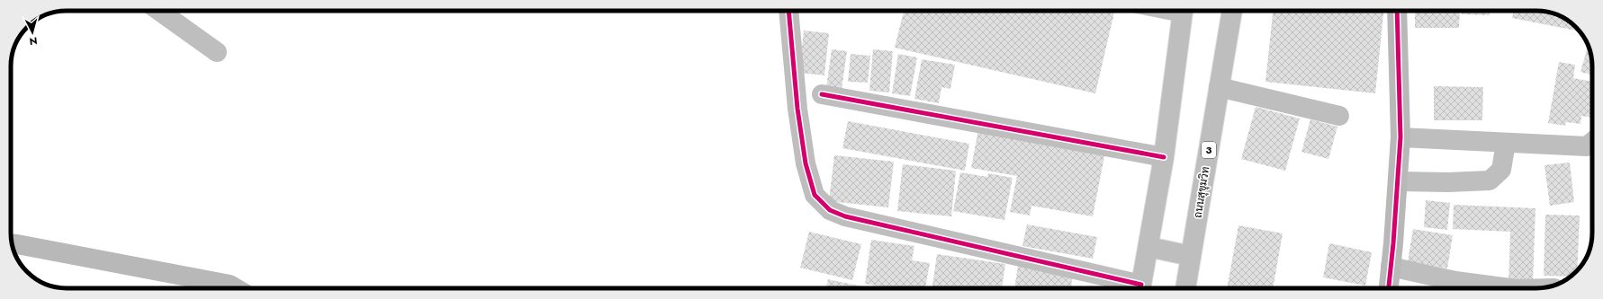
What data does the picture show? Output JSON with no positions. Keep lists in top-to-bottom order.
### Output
{
  "streets": {
    "street": ["3", "ถนนสุขุมวิท"]
  },
  "north": "bottom"
}
